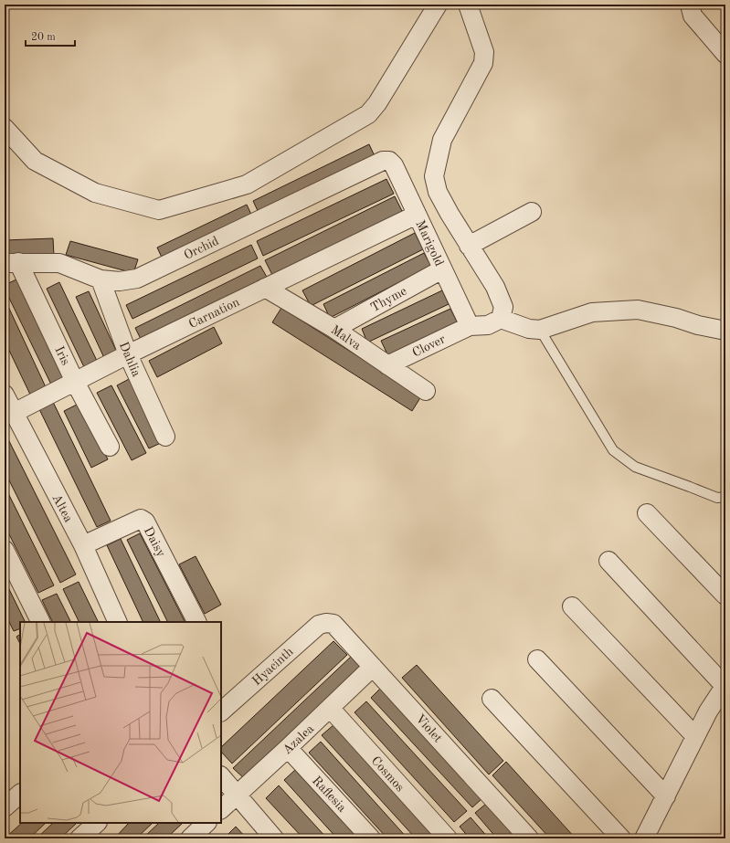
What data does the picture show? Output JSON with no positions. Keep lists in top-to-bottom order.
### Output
{
  "streets": {
    "street": [
      "Marigold",
      "Orchid",
      "Thyme",
      "Carnation",
      "Malva",
      "Clover",
      "Iris",
      "Dahlia",
      "Altea",
      "Daisy",
      "Hyacinth",
      "Violet",
      "Azalea",
      "Cosmos",
      "Raflesia"
    ]
  },
  "crossings": [
    ["Marigold", "Orchid"],
    ["Marigold", "Thyme"],
    ["Marigold", "Carnation"],
    ["Marigold", "Clover"],
    ["Orchid", "Iris"],
    ["Orchid", "Dahlia"],
    ["Thyme", "Malva"],
    ["Carnation", "Malva"],
    ["Carnation", "Iris"],
    ["Carnation", "Dahlia"],
    ["Carnation", "Altea"],
    ["Malva", "Clover"],
    ["Altea", "Daisy"],
    ["Hyacinth", "Violet"],
    ["Violet", "Azalea"],
    ["Azalea", "Cosmos"],
    ["Azalea", "Raflesia"]
  ],
  "scale_bar": "20 m"
}
